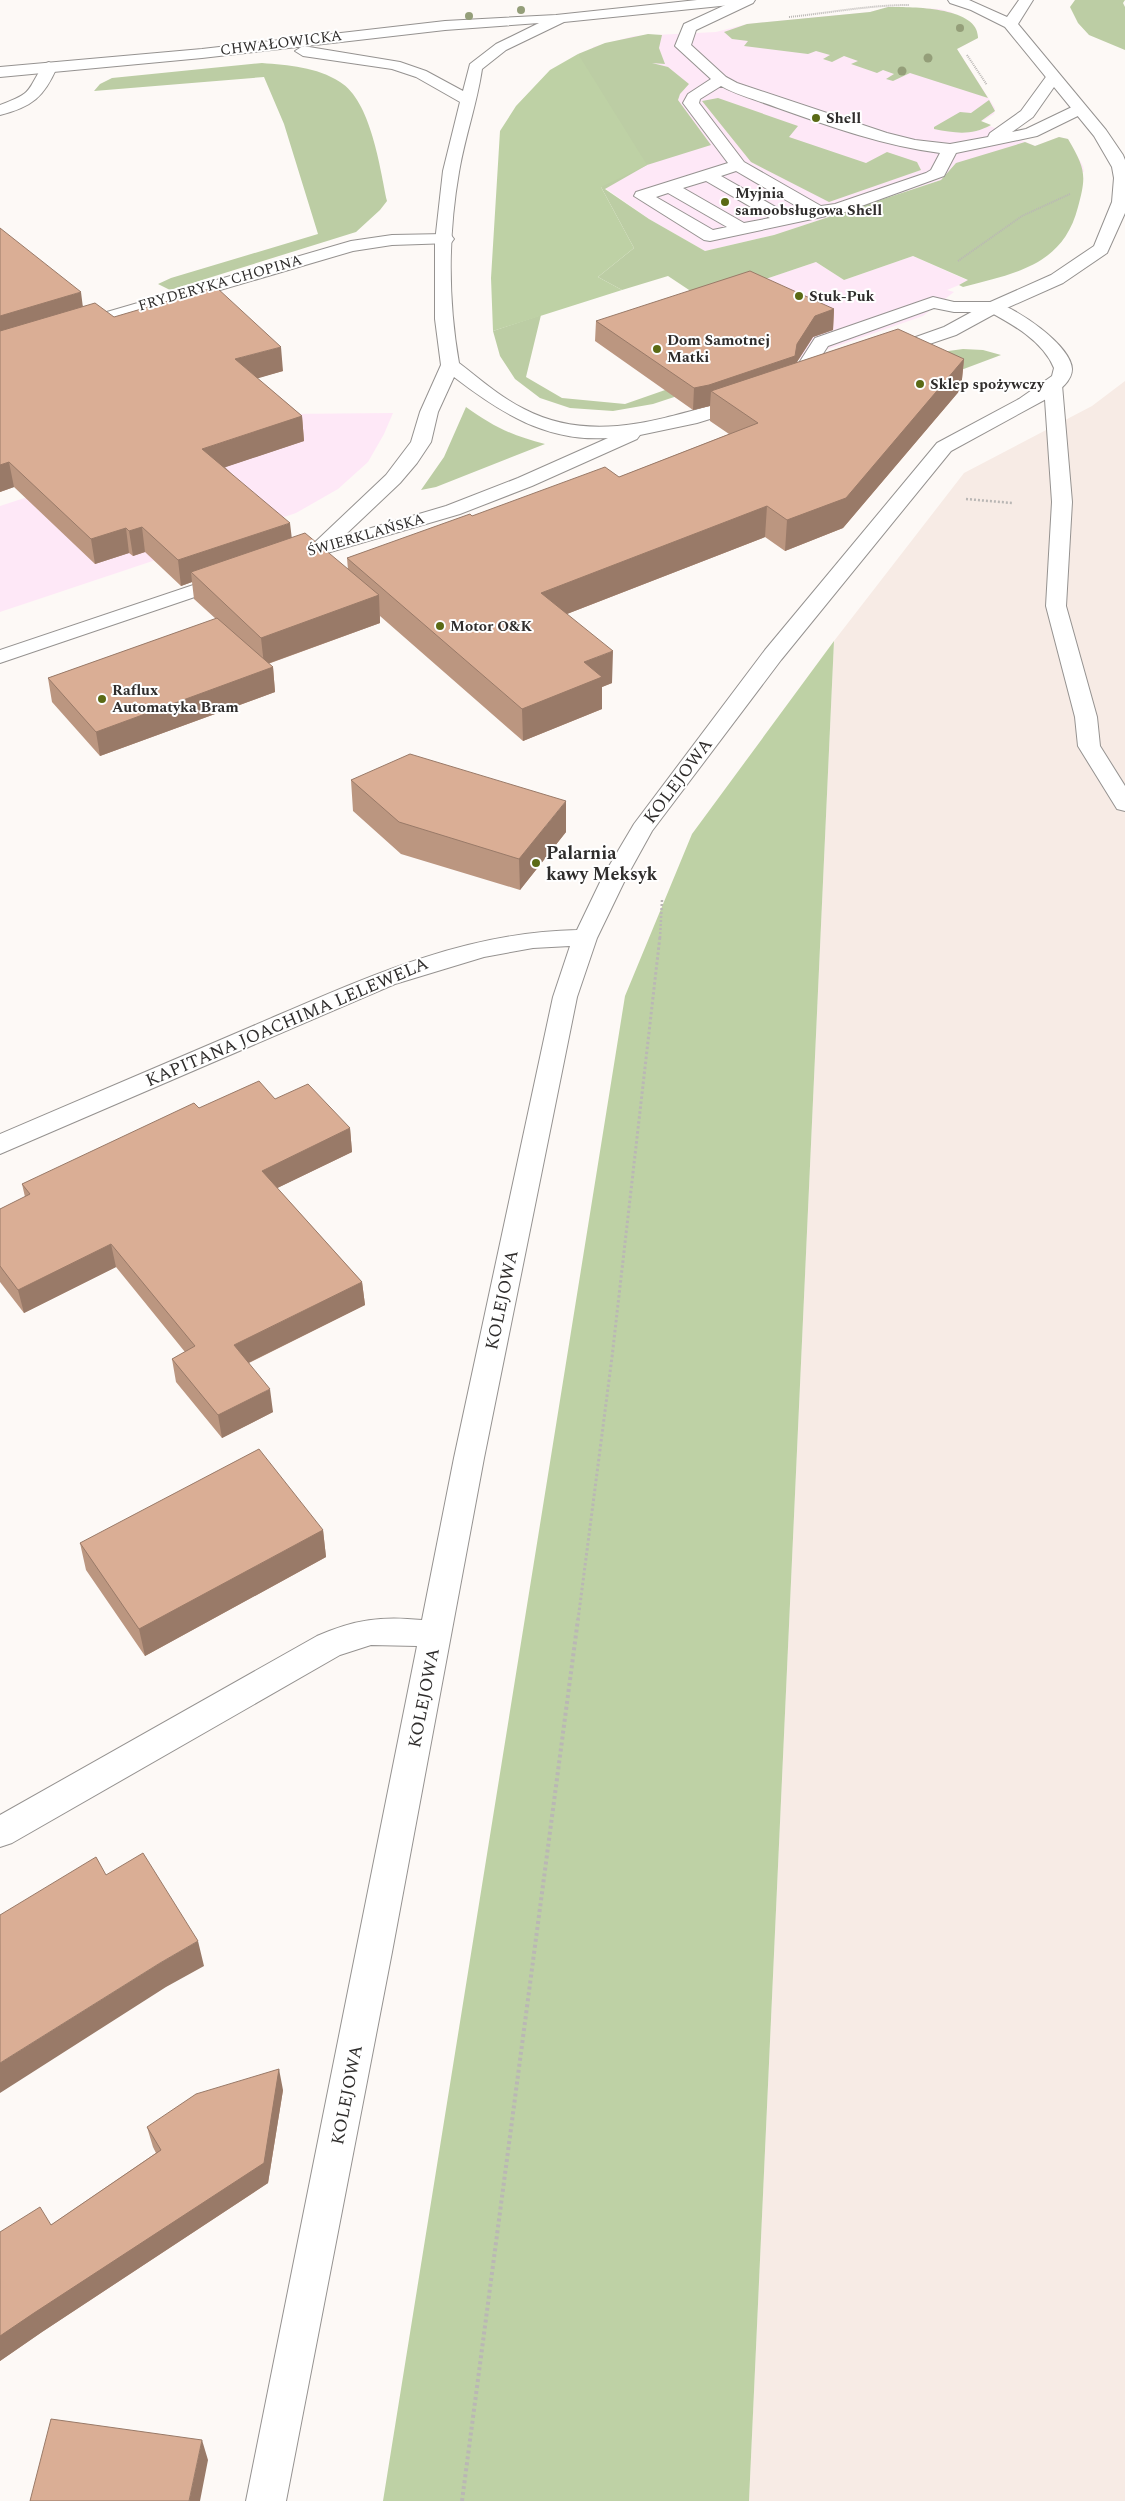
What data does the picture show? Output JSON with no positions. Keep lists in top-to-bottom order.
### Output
{
  "streets": {
    "main road": [
      "CHWAŁOWICKA",
      "FRYDERYKA CHOPINA",
      "ŚWIERKLAŃSKA",
      "KOLEJOWA",
      "KAPITANA JOACHIMA LELEWELA"
    ]
  },
  "crossings": [
    ["KOLEJOWA", "KAPITANA JOACHIMA LELEWELA"]
  ],
  "places": [
    "Shell",
    "Myjnia samoobsługowa Shell",
    "Stuk-Puk",
    "Dom Samotnej Matki",
    "Sklep spożywczy",
    "Motor O&K",
    "Raflux Automatyka Bram",
    "Palarnia kawy Meksyk"
  ]
}
